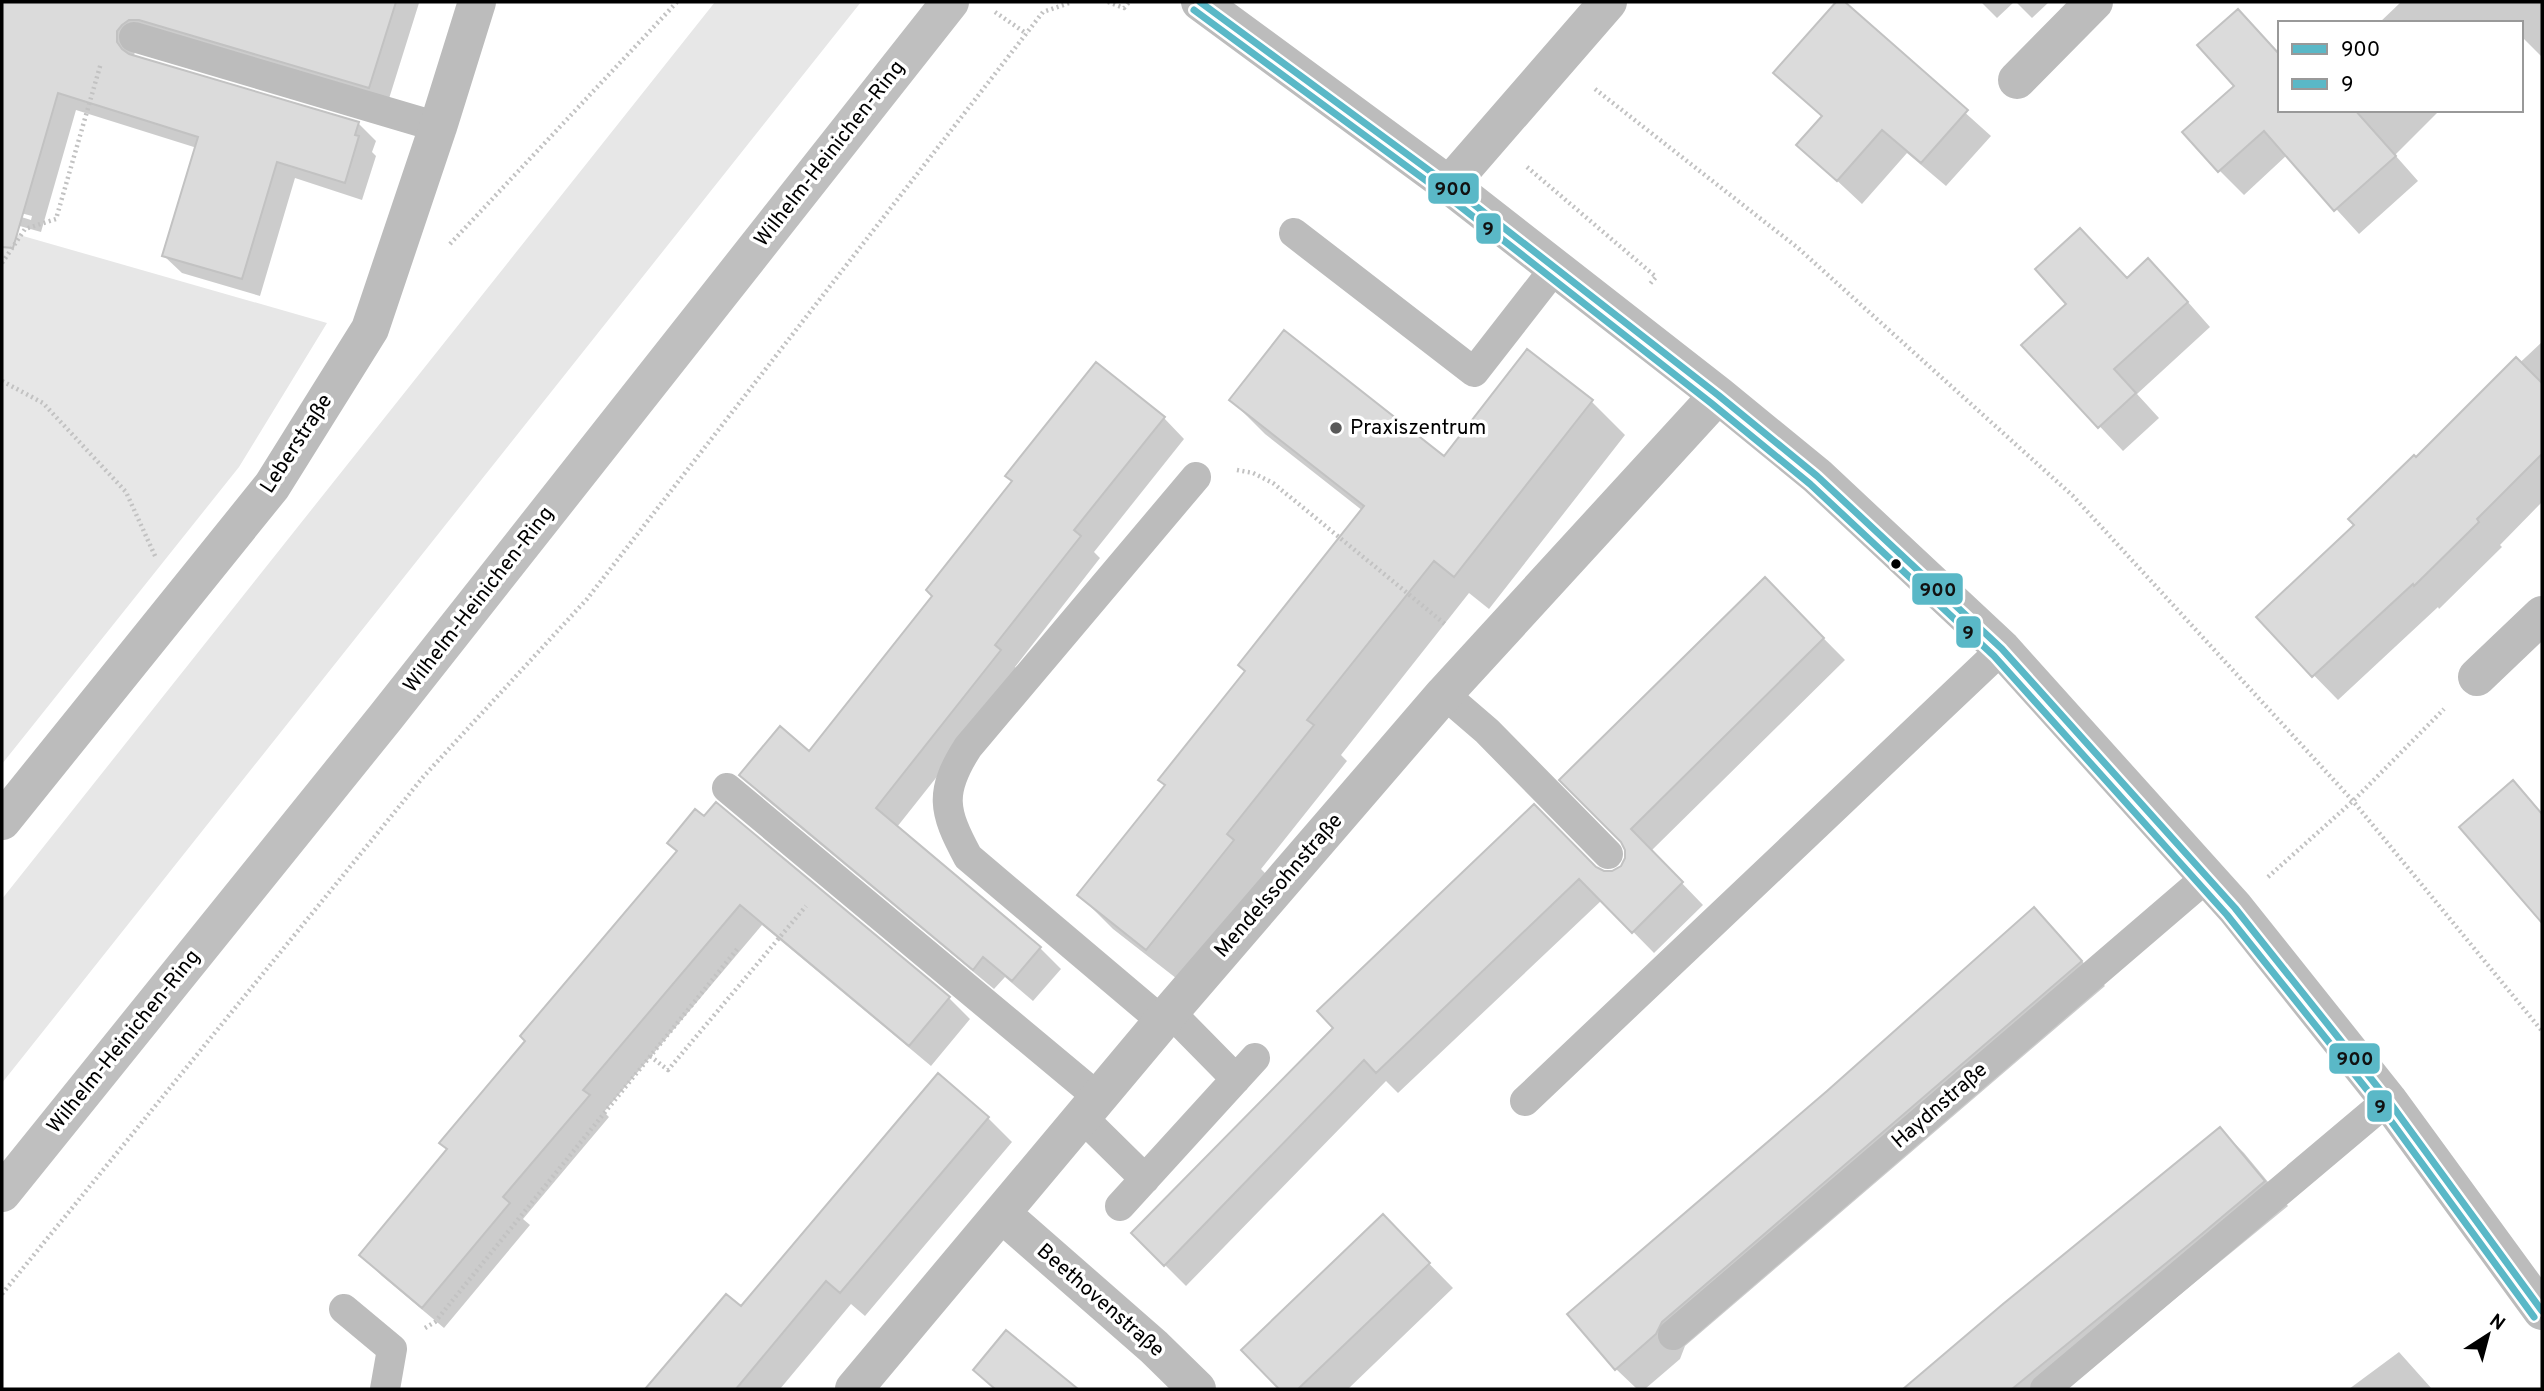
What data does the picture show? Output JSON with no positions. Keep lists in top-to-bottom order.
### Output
{
  "streets": {
    "main road": ["Wilhelm-Heinichen-Ring"],
    "street": ["Leberstraße", "Mendelssohnstraße", "Beethovenstraße"],
    "lane": ["Haydnstraße"]
  },
  "crossings": [
    ["Mendelssohnstraße", "Beethovenstraße"]
  ],
  "places": ["Praxiszentrum"],
  "lines": ["transit line 900", "transit line 9"],
  "legend": ["900", "9"],
  "north": "top right"
}
